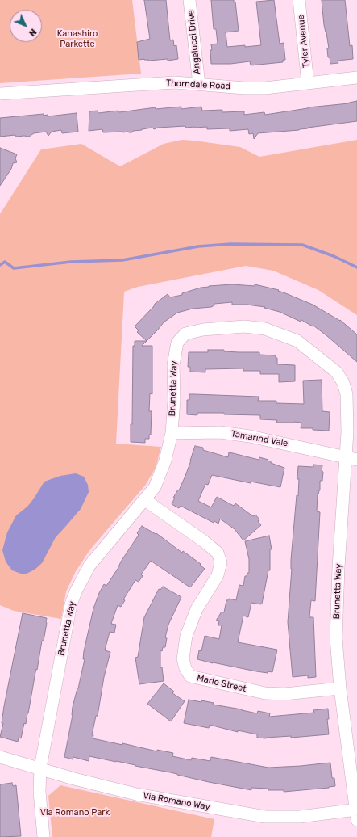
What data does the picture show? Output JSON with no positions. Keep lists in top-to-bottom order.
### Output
{
  "streets": {
    "street": [
      "Tyler Avenue",
      "Angelucci Drive",
      "Thorndale Road",
      "Brunetta Way",
      "Tamarind Vale",
      "Mario Street",
      "Via Romano Way"
    ]
  },
  "crossings": [
    ["Tyler Avenue", "Thorndale Road"],
    ["Angelucci Drive", "Thorndale Road"],
    ["Brunetta Way", "Tamarind Vale"],
    ["Brunetta Way", "Mario Street"],
    ["Brunetta Way", "Via Romano Way"]
  ],
  "parks": ["Kanashiro Parkette", "Via Romano Park"],
  "north": "bottom right"
}
